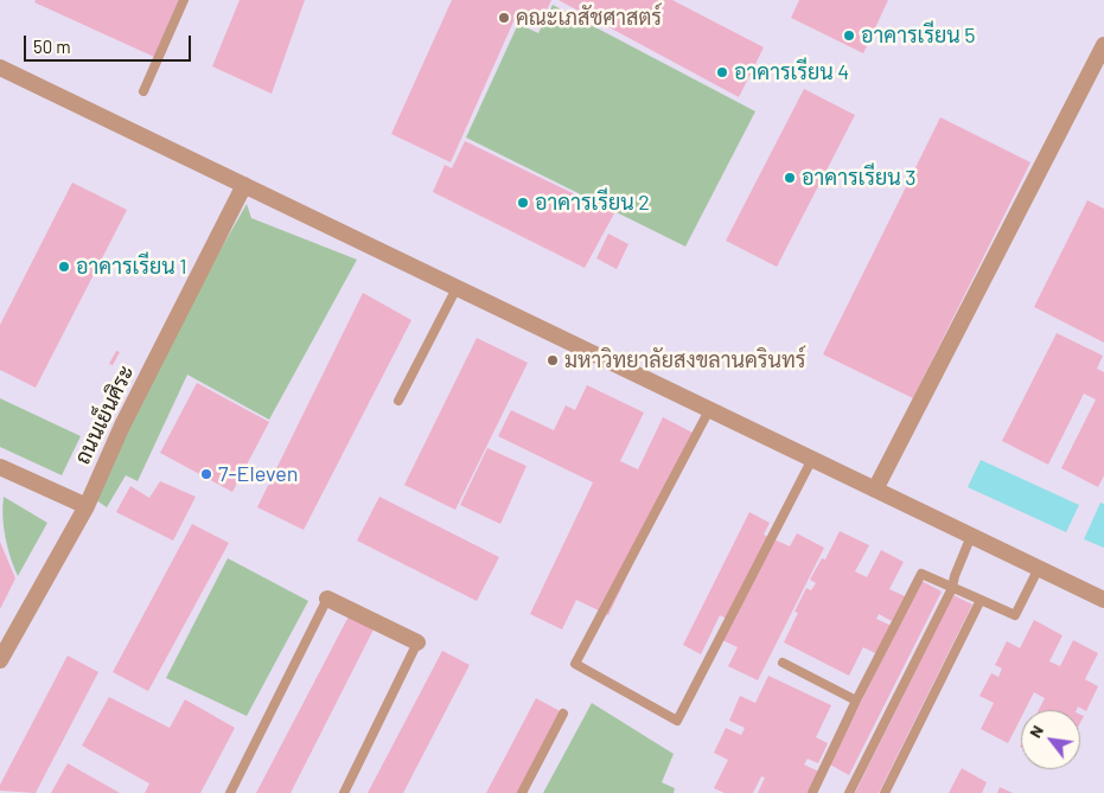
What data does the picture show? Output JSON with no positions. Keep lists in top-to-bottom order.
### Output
{
  "streets": {
    "street": ["ถนนเย็นศิระ"]
  },
  "places": [
    "คณะเภสัชศาสตร์",
    "อาคารเรียน 5",
    "อาคารเรียน 4",
    "อาคารเรียน 3",
    "อาคารเรียน 2",
    "อาคารเรียน 1",
    "มหาวิทยาลัยสงขลานครินทร์",
    "7-Eleven"
  ],
  "scale_bar": "50 m",
  "north": "top left"
}
